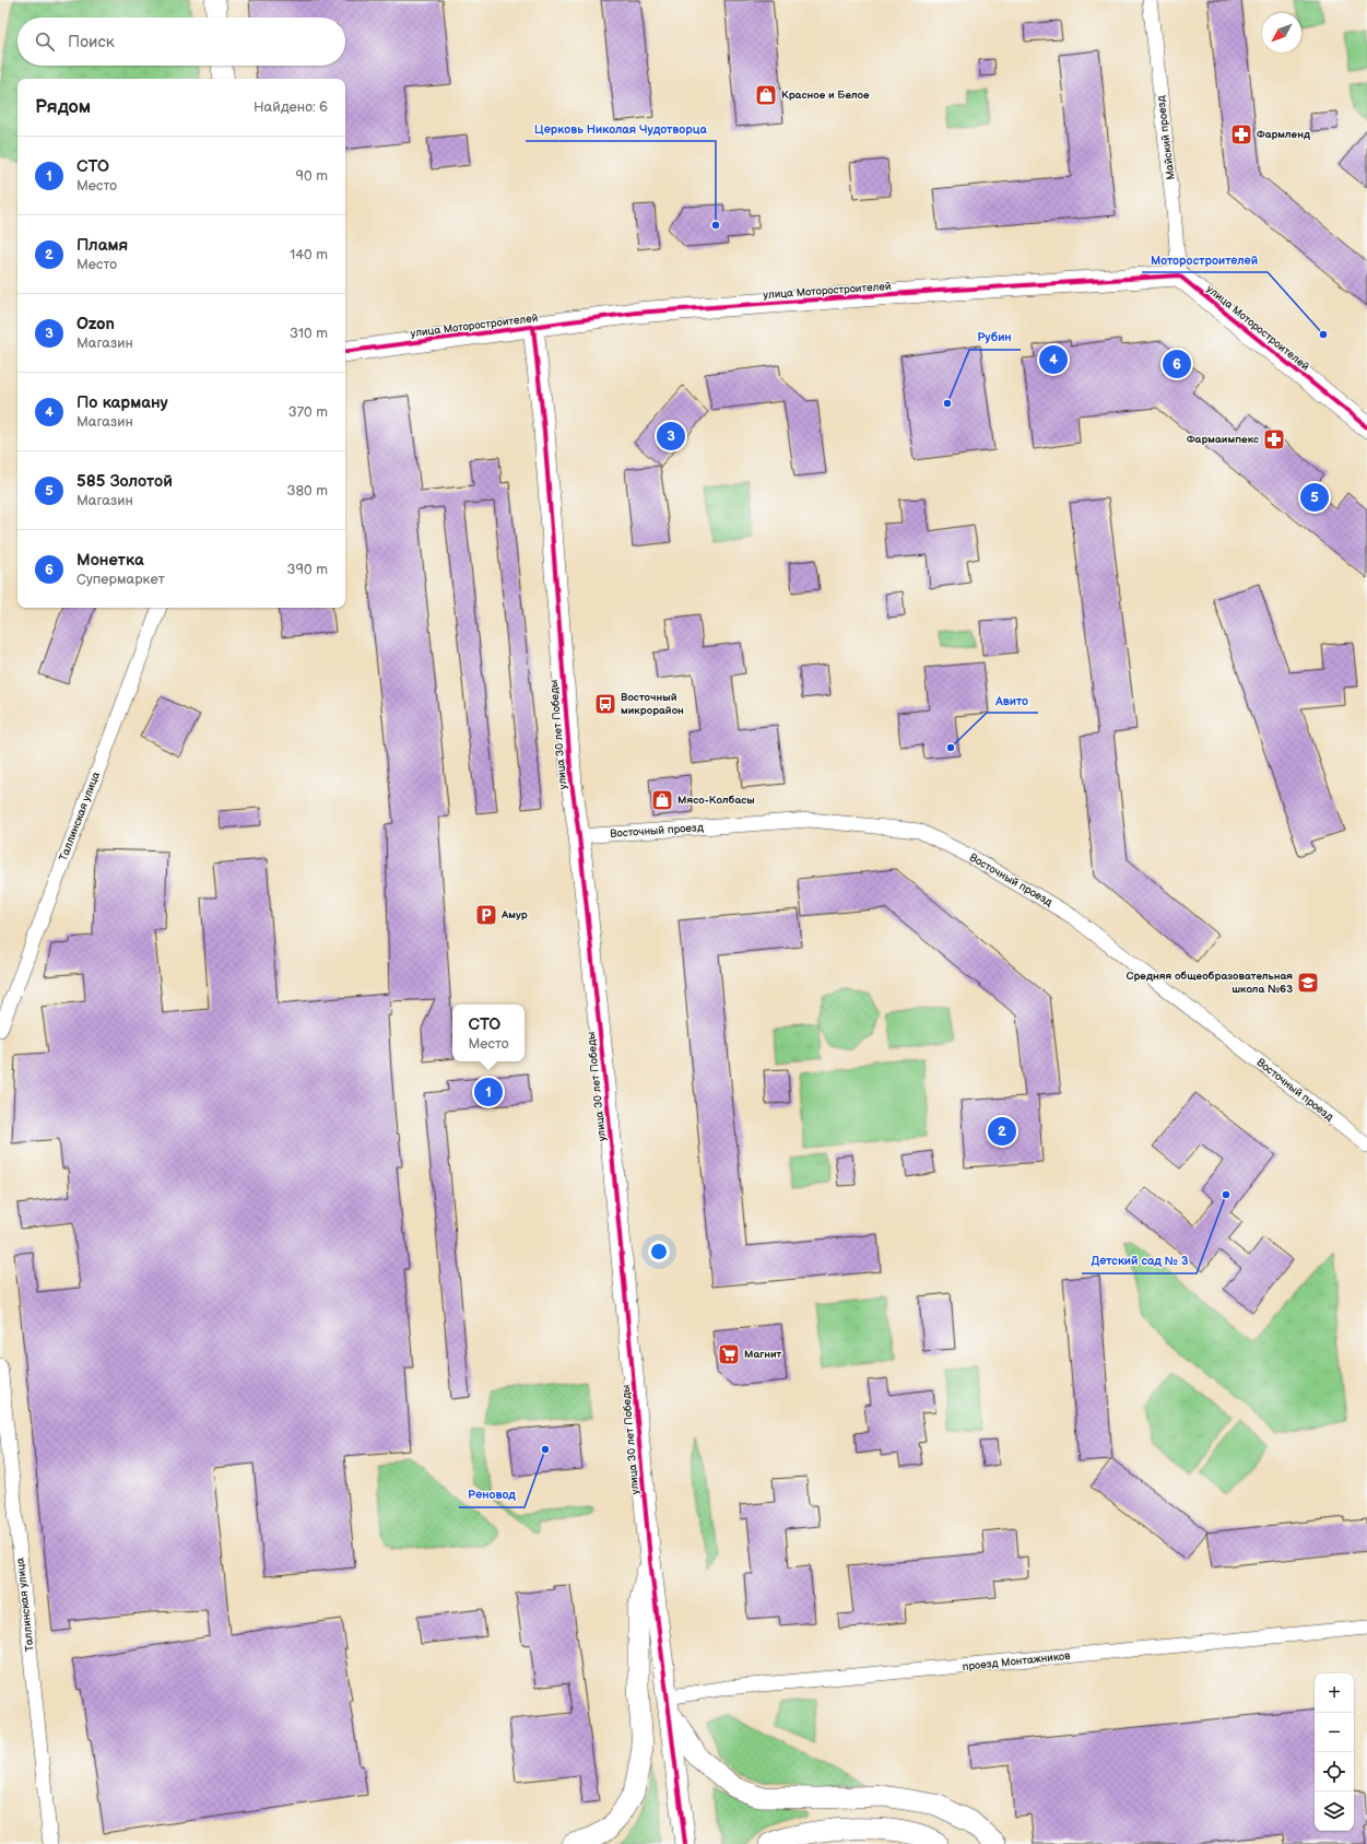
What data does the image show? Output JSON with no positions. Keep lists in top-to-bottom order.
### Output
{
  "streets": {
    "street": [
      "Майский проезд",
      "улица Моторостроителей",
      "улица 30 лет Победы",
      "Таллинская улица",
      "Восточный проезд",
      "проезд Монтажников"
    ]
  },
  "crossings": [
    ["Майский проезд", "улица Моторостроителей"],
    ["улица Моторостроителей", "улица 30 лет Победы"],
    ["улица 30 лет Победы", "Восточный проезд"],
    ["улица 30 лет Победы", "проезд Монтажников"]
  ],
  "places": {
    "shop": ["Красное и Белое", "Мясо-Колбасы"],
    "pharmacy": ["Фармленд", "Фармаимпекс"],
    "other": [
      "Церковь Николая Чудотворца",
      "Моторостроителей",
      "Рубин",
      "Авито",
      "Детский сад № 3",
      "Реновод"
    ],
    "bus stop": ["Восточный микрорайон"],
    "parking": ["Амур"],
    "school or university": ["Средняя общеобразовательная школа №63"],
    "supermarket": ["Магнит"]
  },
  "north": "bottom left",
  "page": {
    "search": "Поиск",
    "heading": ["Рядом", "Найдено: 6"],
    "list": [
      {
        "mark": "1",
        "name": "СТО",
        "note": "Место",
        "value": "90 m"
      },
      {
        "mark": "2",
        "name": "Пламя",
        "note": "Место",
        "value": "140 m"
      },
      {
        "mark": "3",
        "name": "Ozon",
        "note": "Магазин",
        "value": "310 m"
      },
      {
        "mark": "4",
        "name": "По карману",
        "note": "Магазин",
        "value": "370 m"
      },
      {
        "mark": "5",
        "name": "585 Золотой",
        "note": "Магазин",
        "value": "380 m"
      },
      {
        "mark": "6",
        "name": "Монетка",
        "note": "Супермаркет",
        "value": "390 m"
      }
    ],
    "pins": [
      "4",
      "6",
      "3",
      "5",
      "1",
      "2"
    ],
    "popup": ["СТО", "Место"],
    "map_buttons": ["+", "−"]
  }
}
